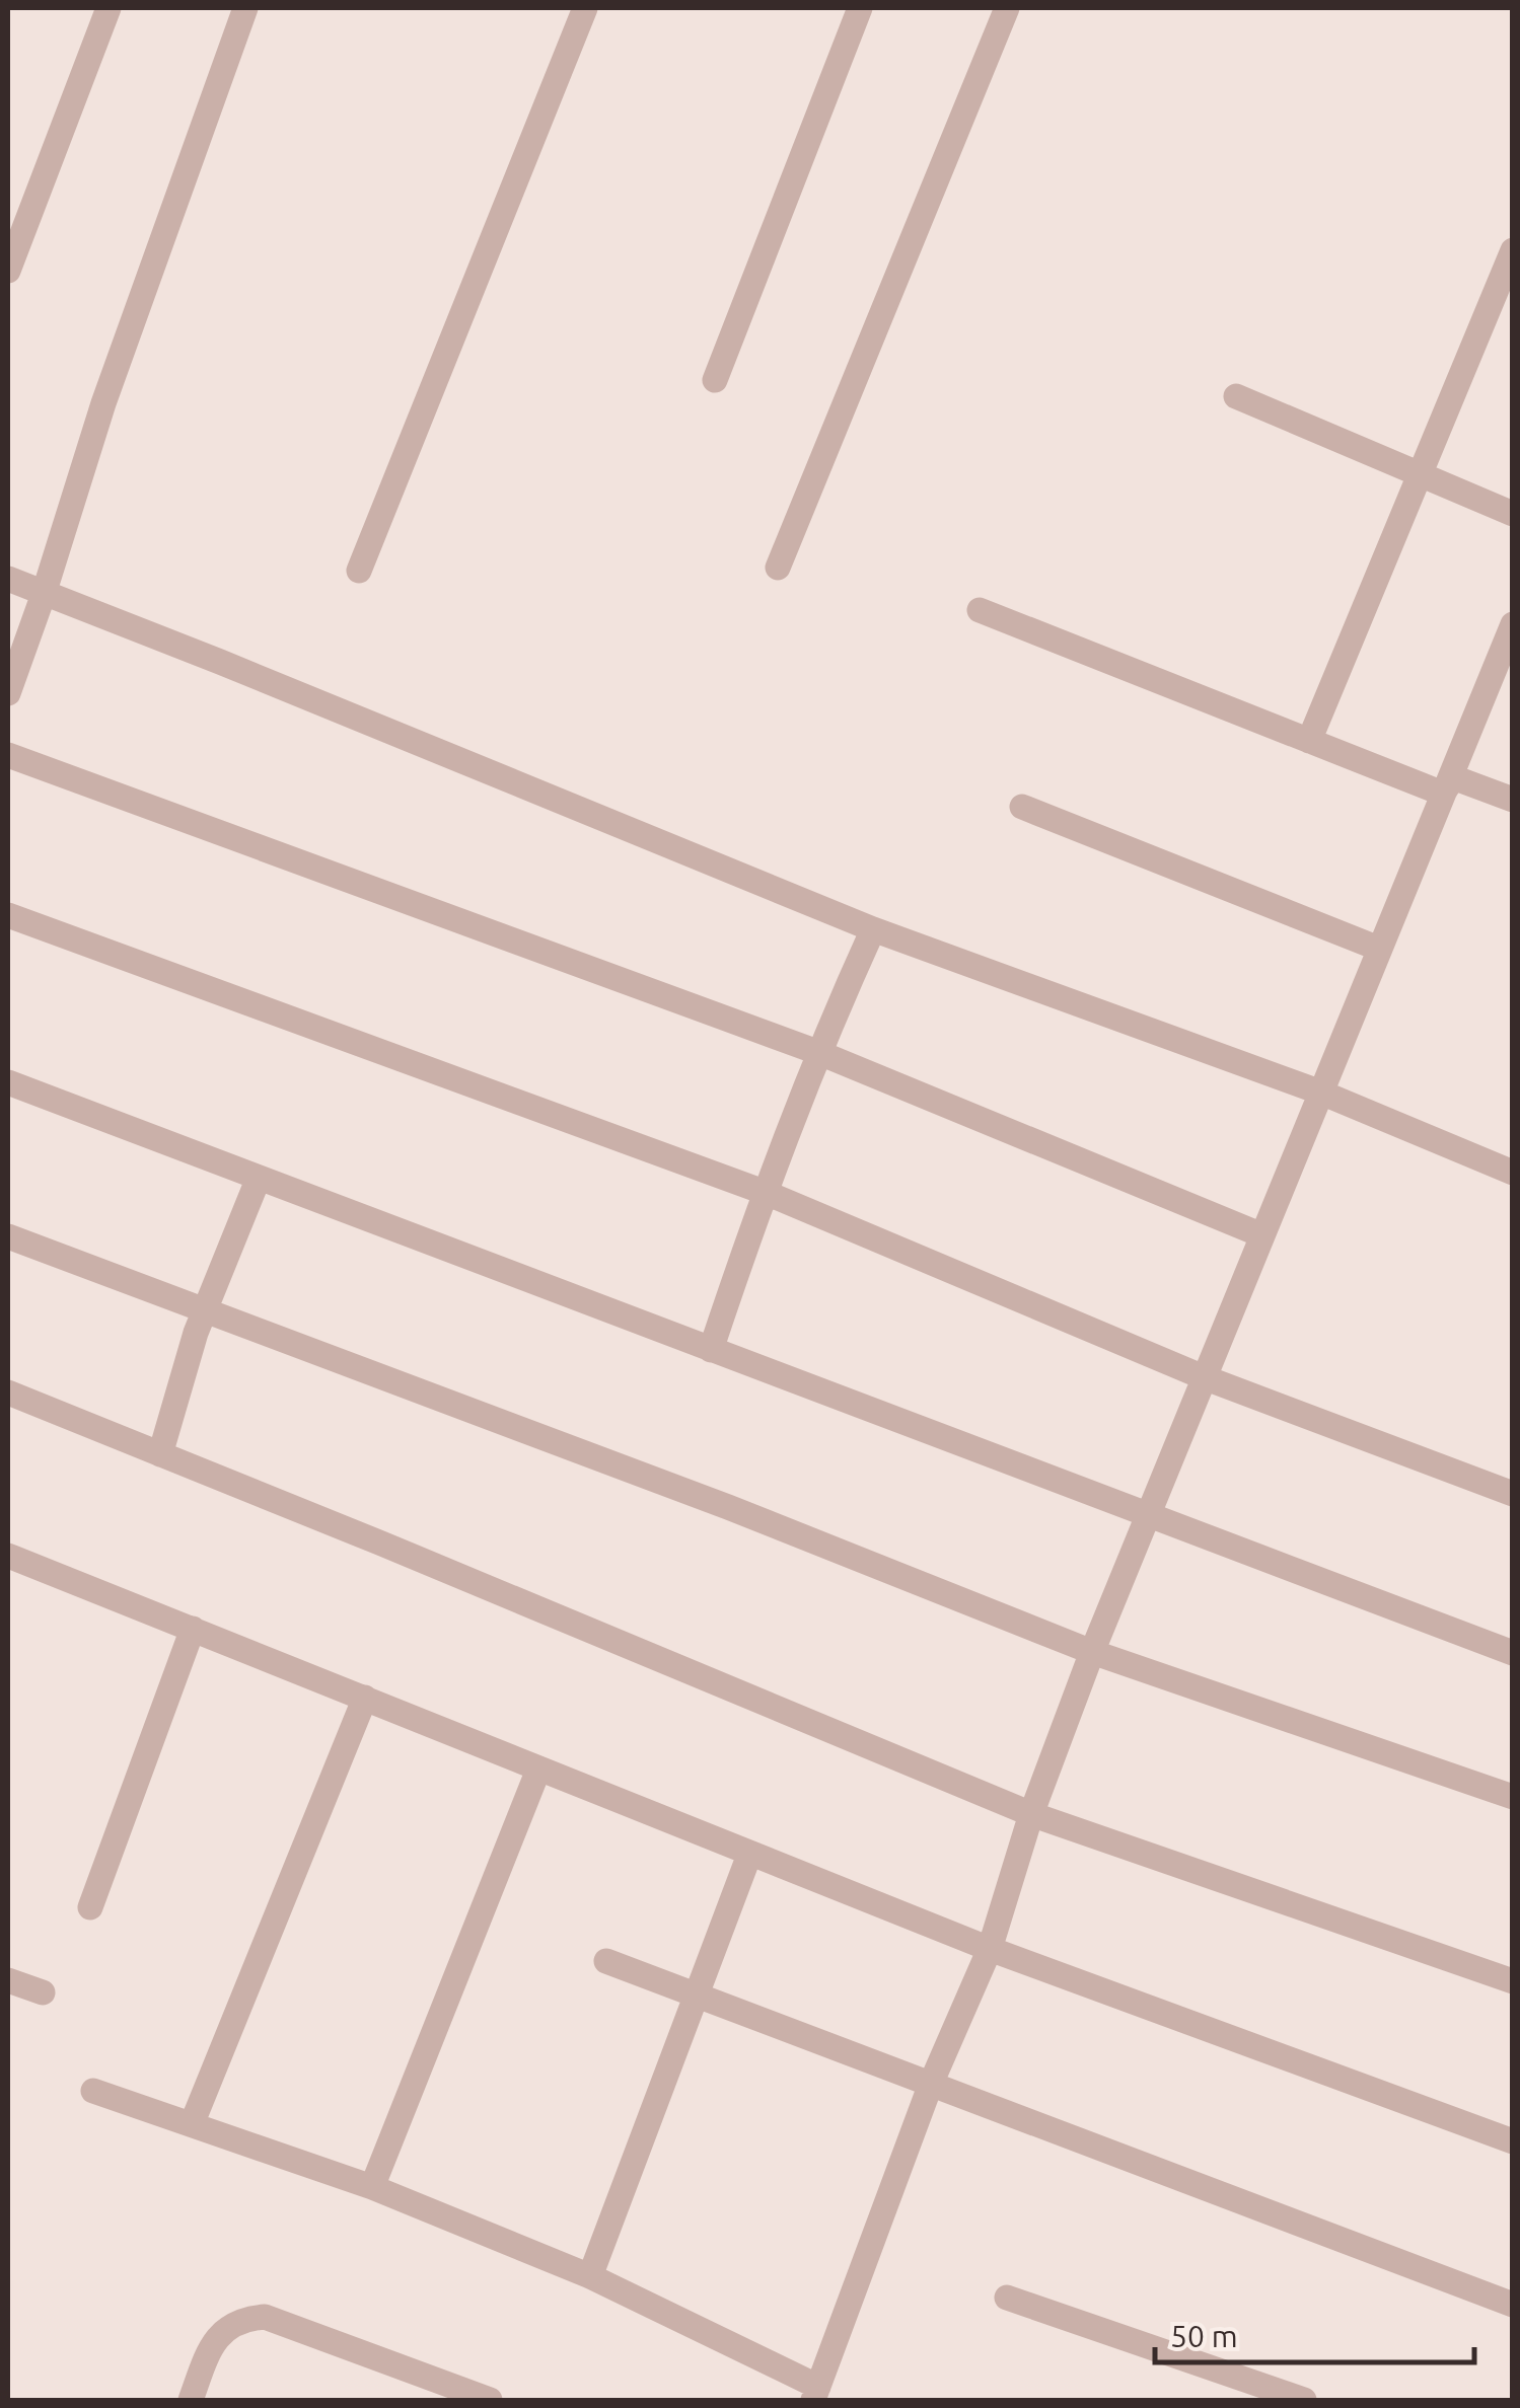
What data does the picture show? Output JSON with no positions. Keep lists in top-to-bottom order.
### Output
{
  "scale_bar": "50 m"
}
